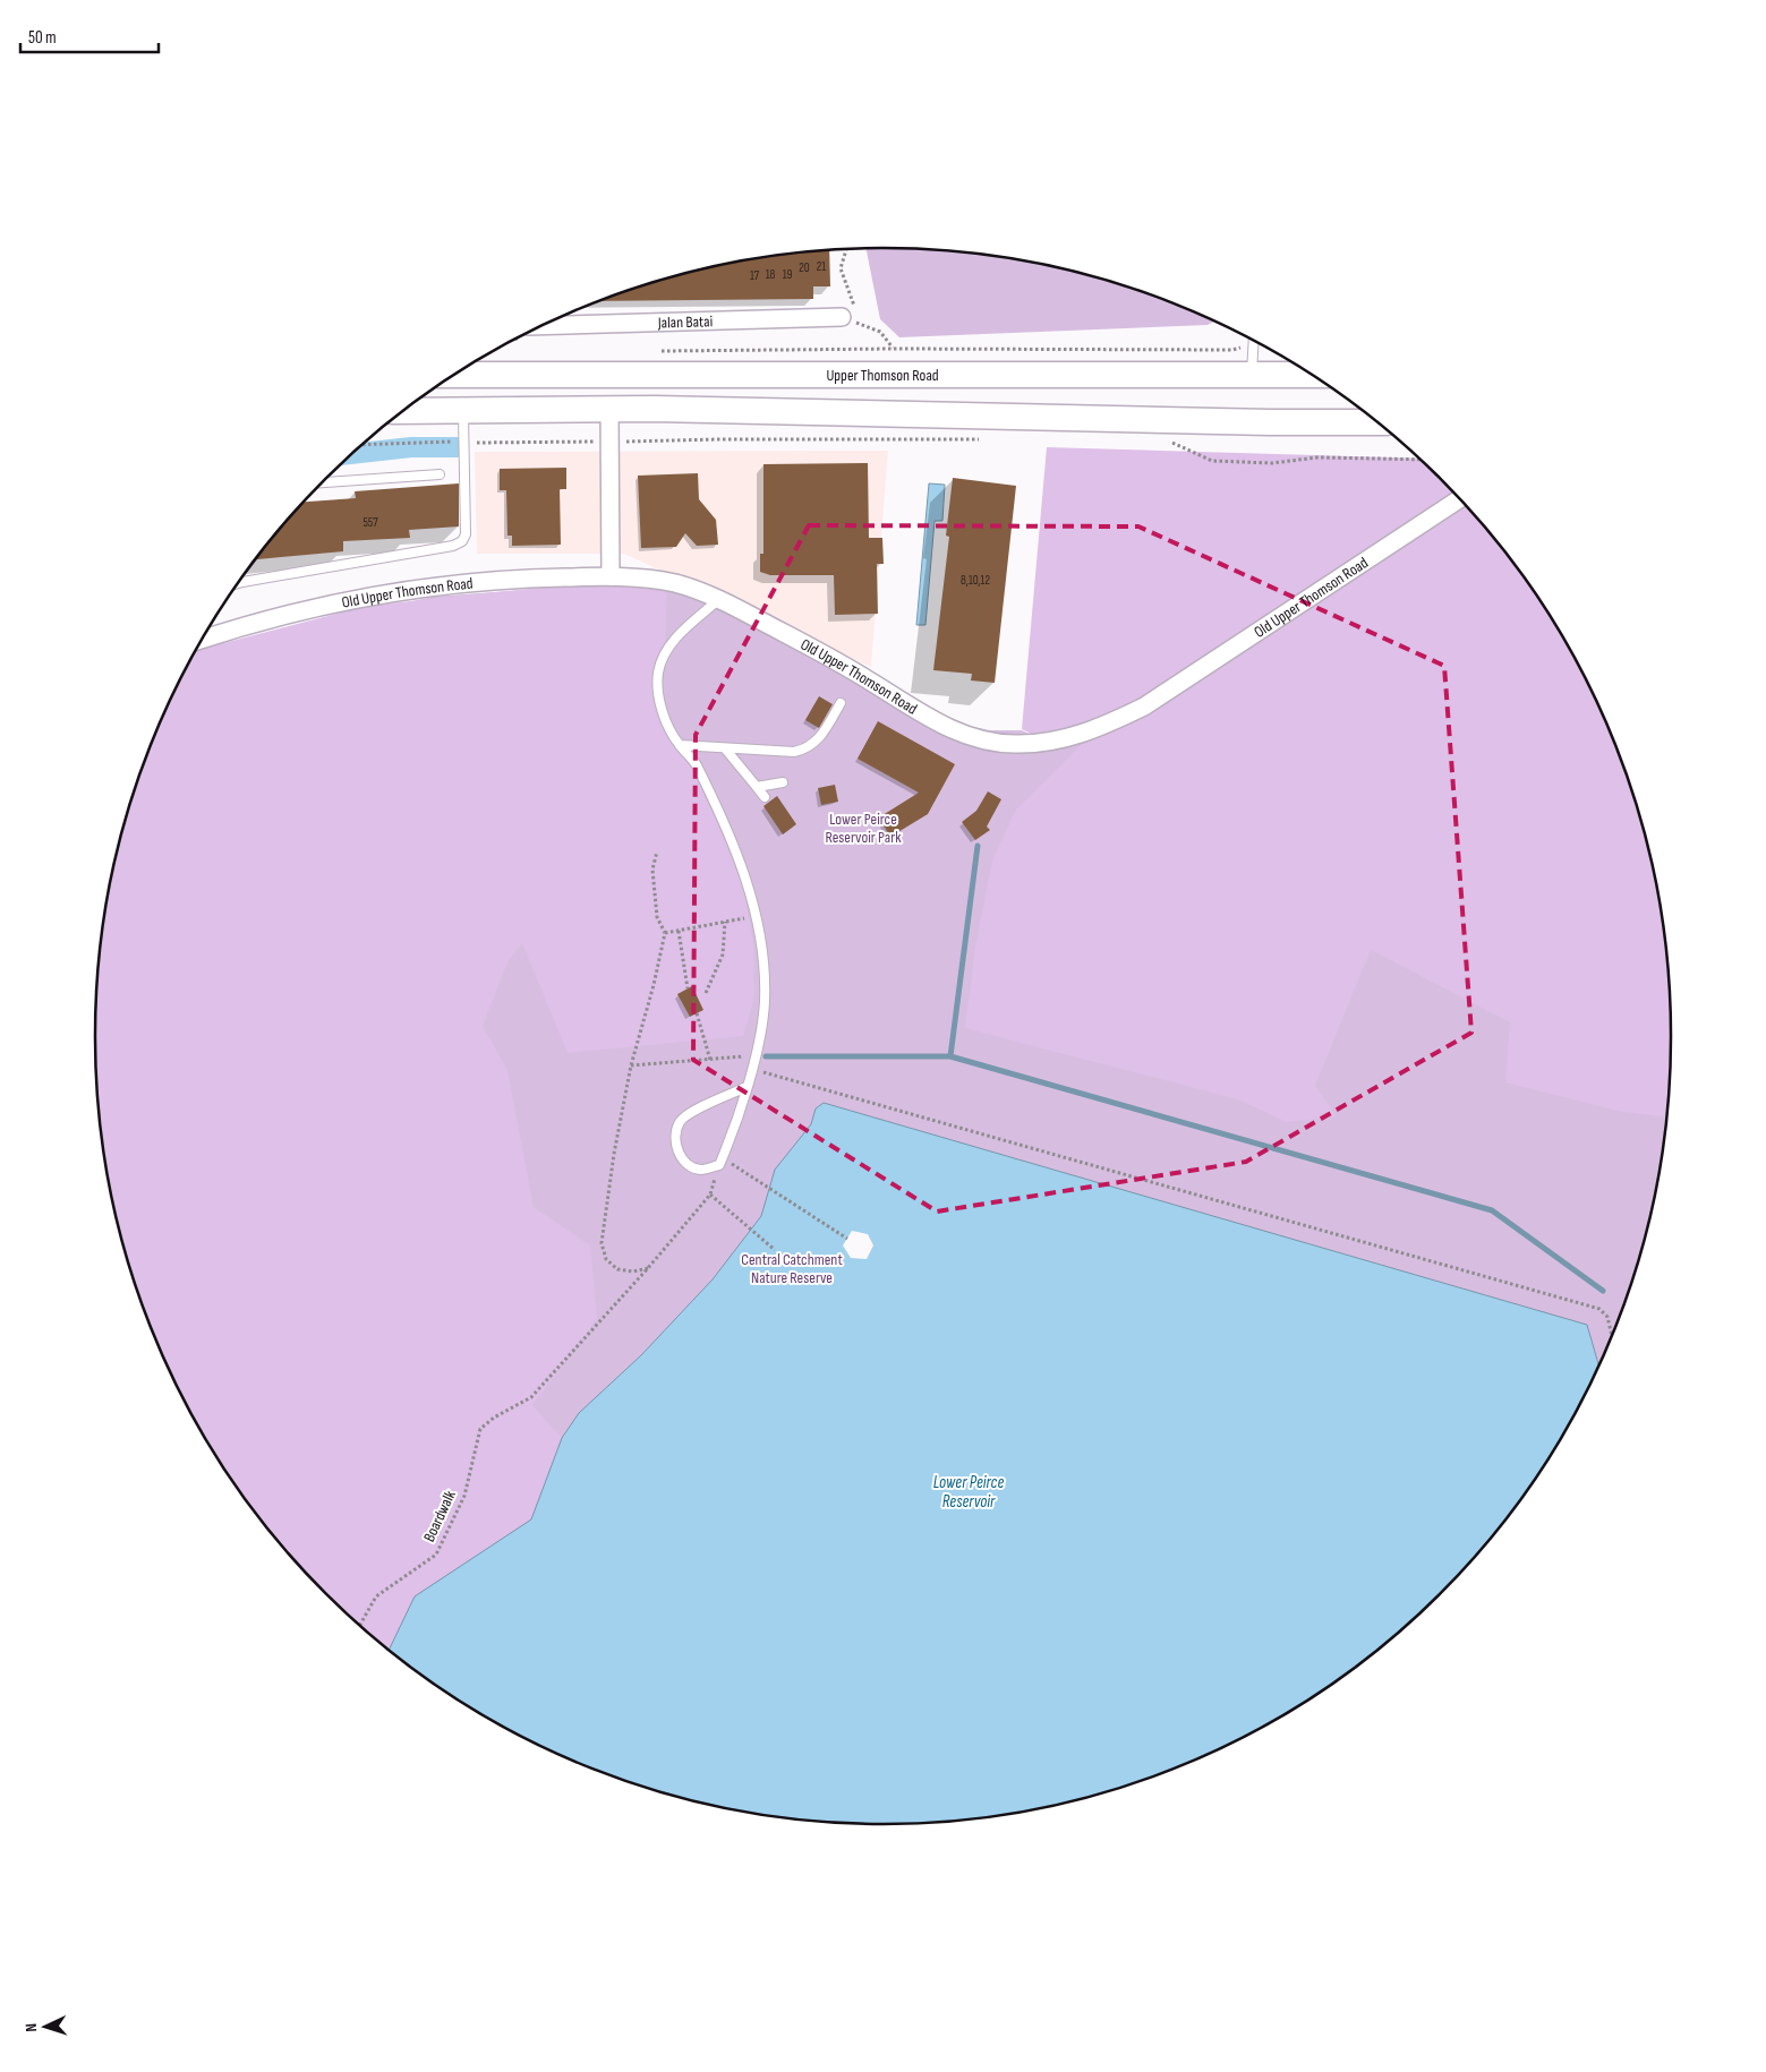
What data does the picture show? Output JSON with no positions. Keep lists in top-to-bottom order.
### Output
{
  "streets": {
    "main road": ["Upper Thomson Road"],
    "street": ["Jalan Batai", "Old Upper Thomson Road"],
    "path": ["Boardwalk"]
  },
  "water": ["Lower Peirce Reservoir"],
  "parks": ["Lower Peirce Reservoir Park", "Central Catchment Nature Reserve"],
  "house_numbers": [
    "21",
    "20",
    "18",
    "19",
    "17",
    "557",
    "8,10,12"
  ],
  "scale_bar": "50 m",
  "north": "left"
}
